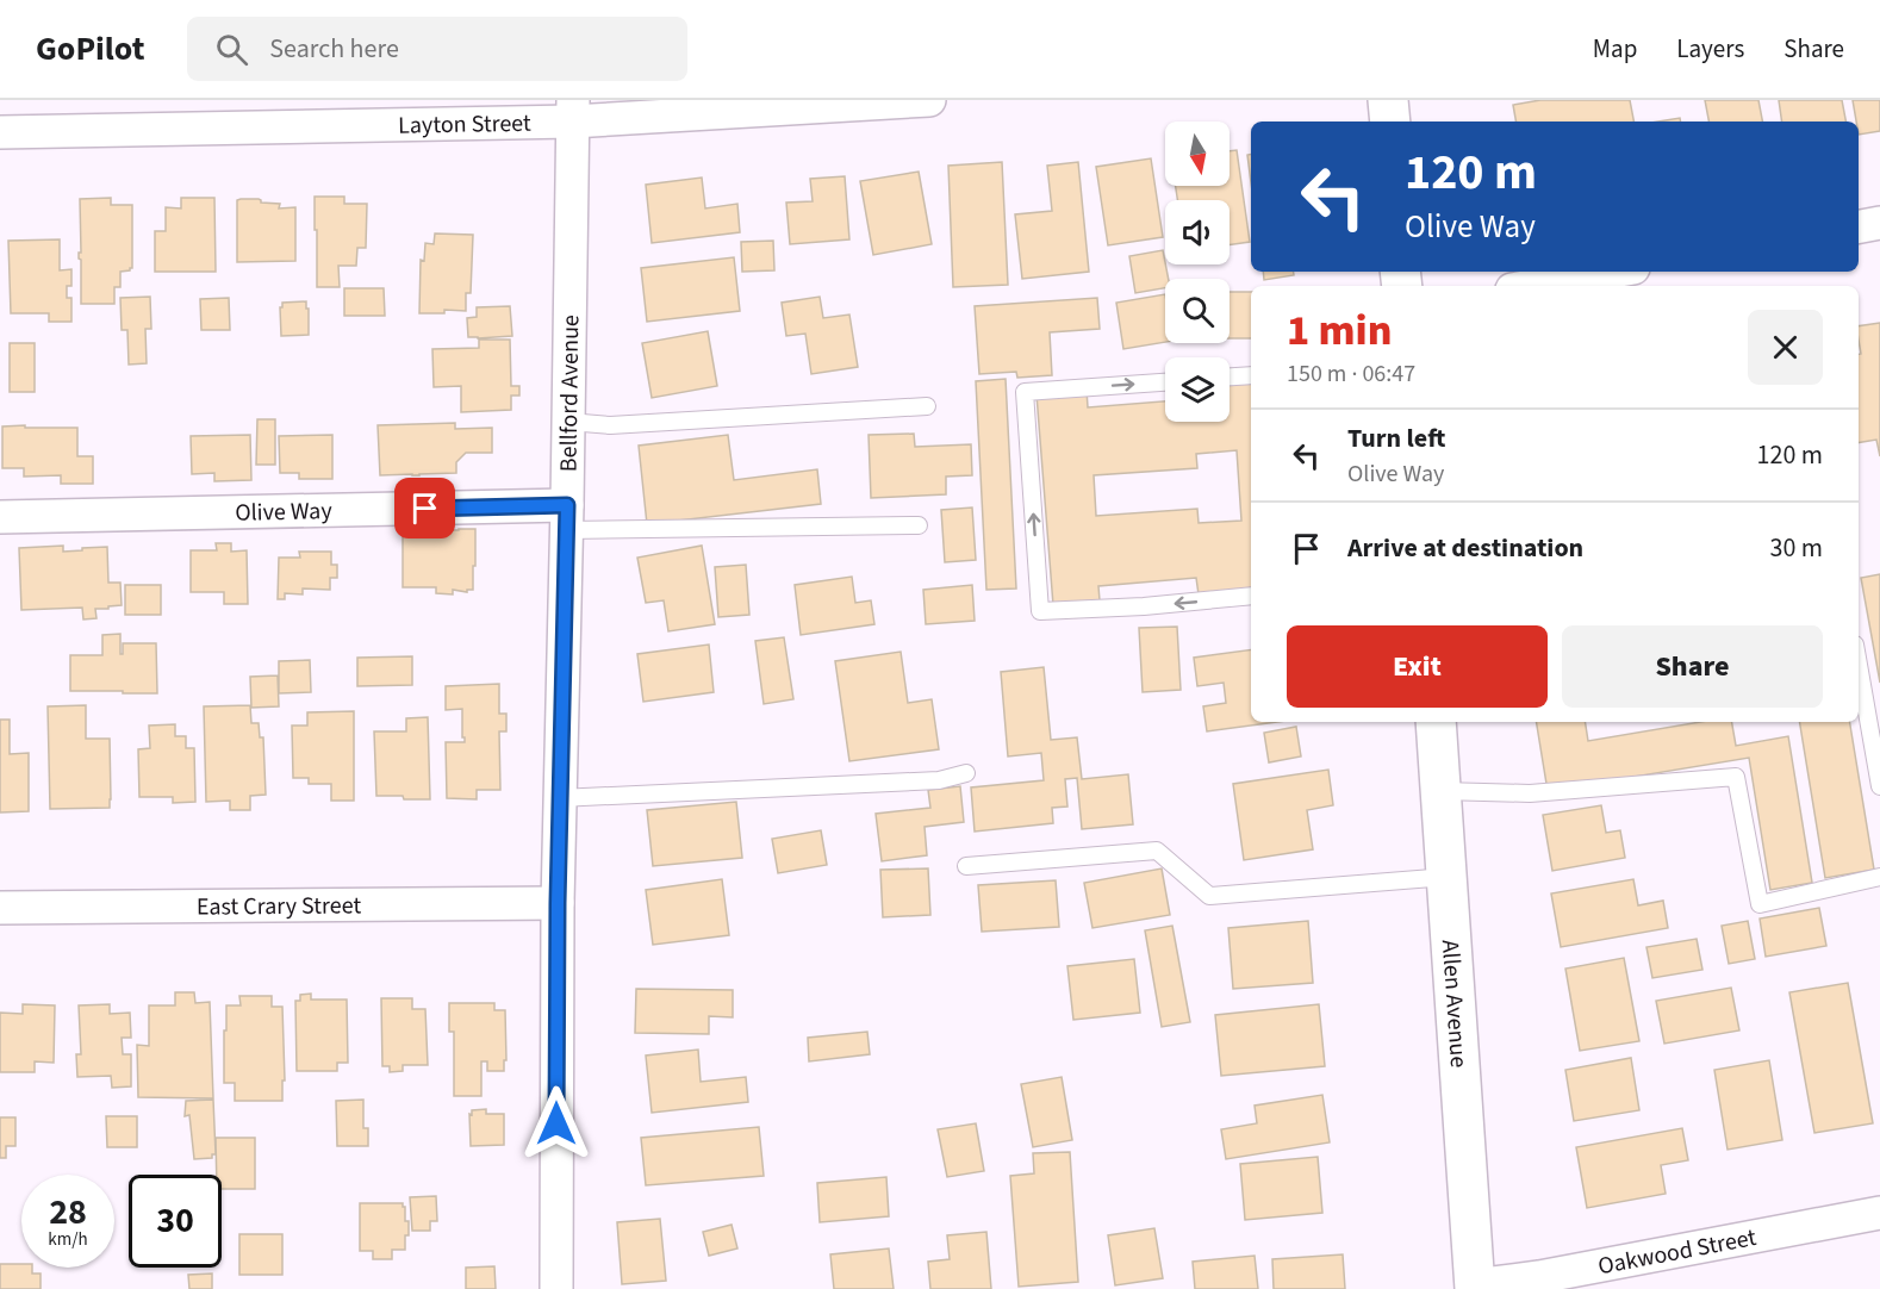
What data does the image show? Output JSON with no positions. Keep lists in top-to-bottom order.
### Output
{
  "streets": {
    "street": [
      "Layton Street",
      "Bellford Avenue",
      "Olive Way",
      "East Crary Street",
      "Allen Avenue",
      "Oakwood Street"
    ]
  },
  "crossings": [
    ["Layton Street", "Bellford Avenue"],
    ["Bellford Avenue", "Olive Way"],
    ["Bellford Avenue", "East Crary Street"],
    ["Allen Avenue", "Oakwood Street"]
  ],
  "north": "bottom",
  "page": {
    "header": "GoPilot",
    "search": "Search here",
    "nav": ["Map", "Layers", "Share"],
    "turn": ["120 m", "Olive Way"],
    "heading": ["1 min", "150 m · 06:47"],
    "list": [
      {
        "name": "Turn left",
        "note": "Olive Way",
        "value": "120 m"
      },
      {
        "name": "Arrive at destination",
        "value": "30 m"
      }
    ],
    "buttons": ["Exit", "Share"],
    "speed": "28 km/h",
    "limit": "30"
  }
}
